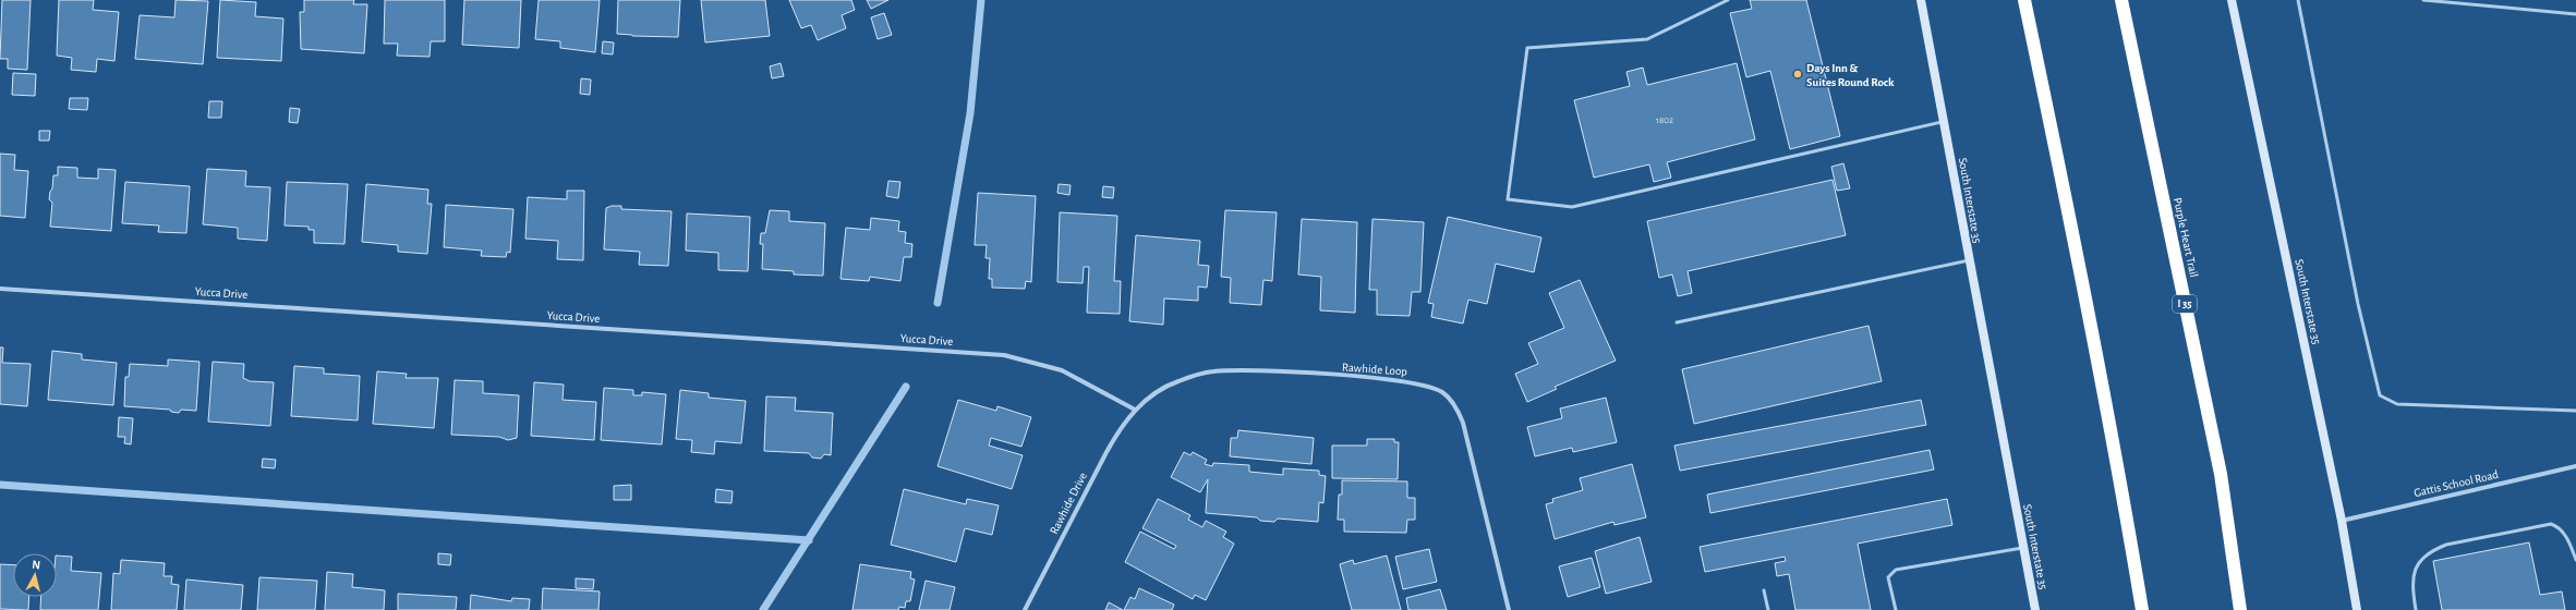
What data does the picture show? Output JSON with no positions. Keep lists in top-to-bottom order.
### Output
{
  "streets": {
    "highway": ["Purple Heart Trail", "I 35"],
    "main road": ["South Interstate 35"],
    "street": [
      "Yucca Drive",
      "Rawhide Loop",
      "Gattis School Road",
      "Rawhide Drive"
    ]
  },
  "crossings": [
    ["South Interstate 35", "Gattis School Road"],
    ["Yucca Drive", "Rawhide Loop"],
    ["Yucca Drive", "Rawhide Drive"],
    ["Rawhide Loop", "Rawhide Drive"]
  ],
  "places": ["Days Inn & Suites Round Rock"],
  "house_numbers": ["1802"],
  "north": "top"
}
